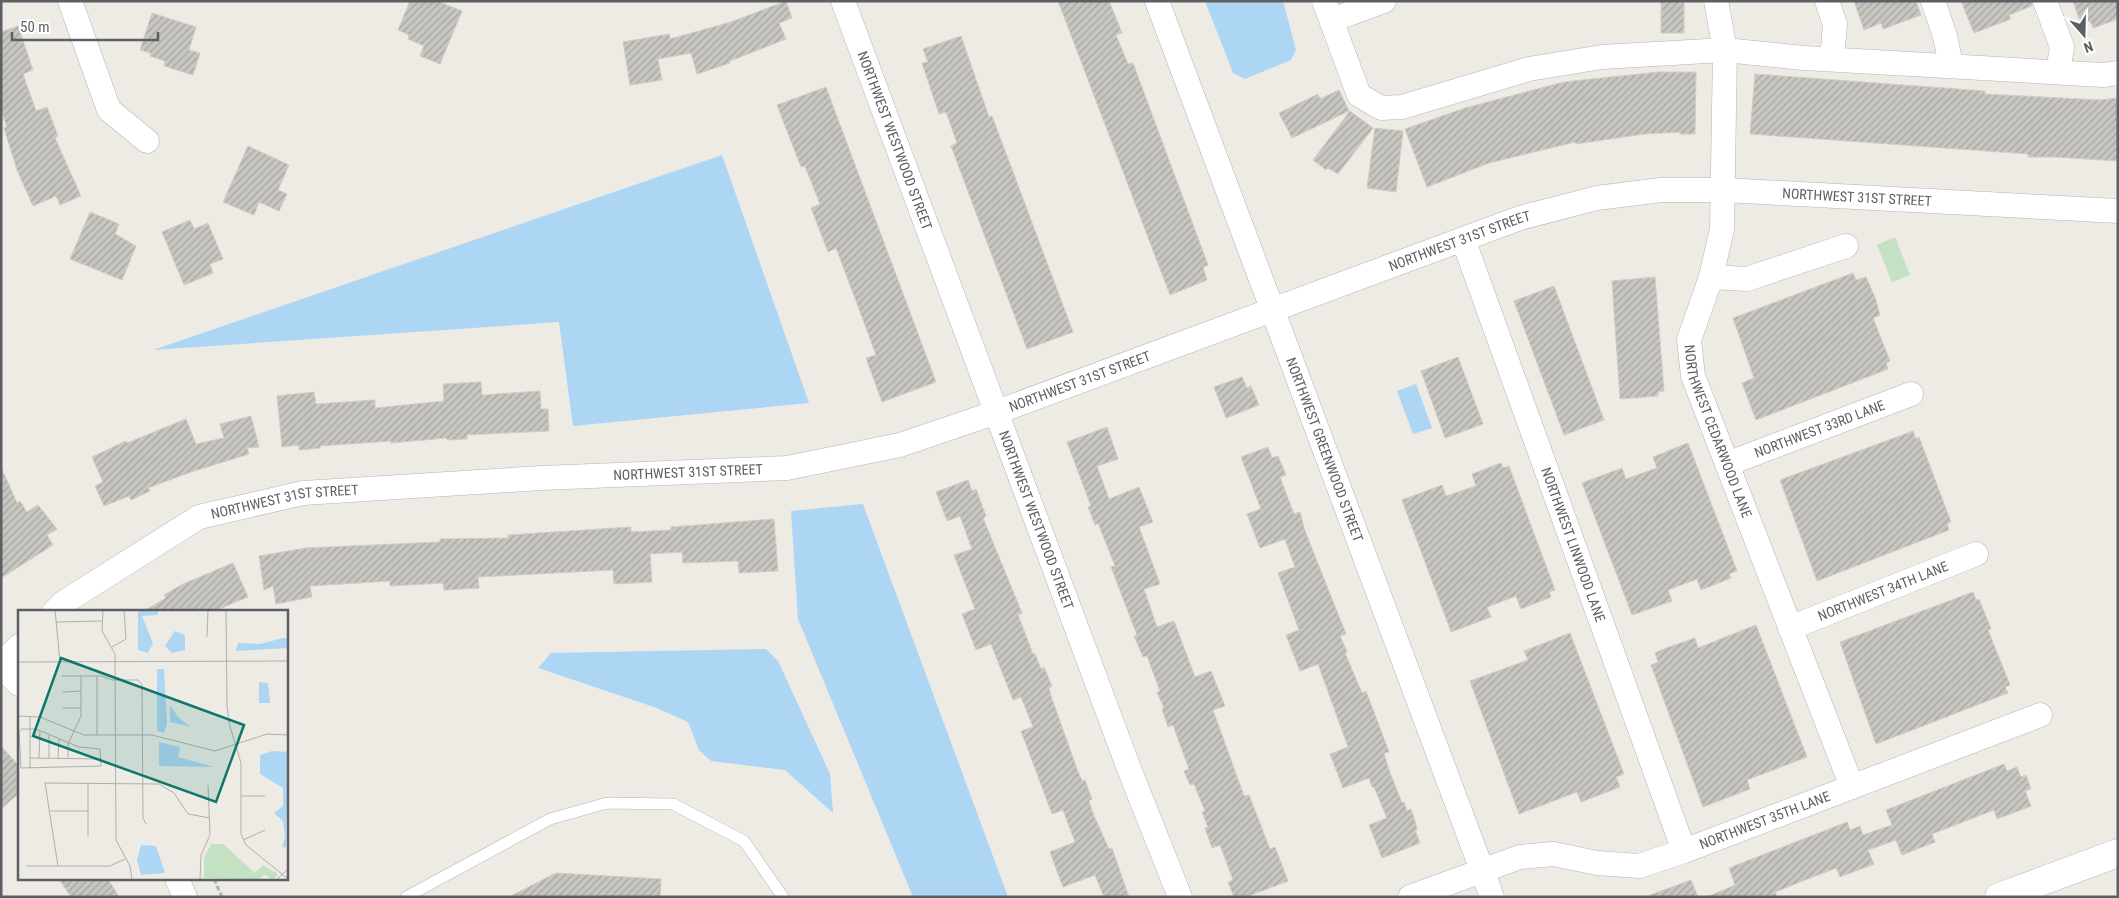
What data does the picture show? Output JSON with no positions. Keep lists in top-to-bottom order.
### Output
{
  "streets": {
    "street": [
      "NORTHWEST WESTWOOD STREET",
      "NORTHWEST 31ST STREET",
      "NORTHWEST 33RD LANE",
      "NORTHWEST CEDARWOOD LANE",
      "NORTHWEST GREENWOOD STREET",
      "NORTHWEST LINWOOD LANE",
      "NORTHWEST 34TH LANE",
      "NORTHWEST 35TH LANE"
    ]
  },
  "crossings": [
    ["NORTHWEST WESTWOOD STREET", "NORTHWEST 31ST STREET"],
    ["NORTHWEST 31ST STREET", "NORTHWEST CEDARWOOD LANE"],
    ["NORTHWEST 31ST STREET", "NORTHWEST GREENWOOD STREET"],
    ["NORTHWEST 31ST STREET", "NORTHWEST LINWOOD LANE"],
    ["NORTHWEST 33RD LANE", "NORTHWEST CEDARWOOD LANE"],
    ["NORTHWEST CEDARWOOD LANE", "NORTHWEST 34TH LANE"],
    ["NORTHWEST CEDARWOOD LANE", "NORTHWEST 35TH LANE"],
    ["NORTHWEST GREENWOOD STREET", "NORTHWEST 35TH LANE"],
    ["NORTHWEST LINWOOD LANE", "NORTHWEST 35TH LANE"]
  ],
  "scale_bar": "50 m",
  "north": "bottom"
}
